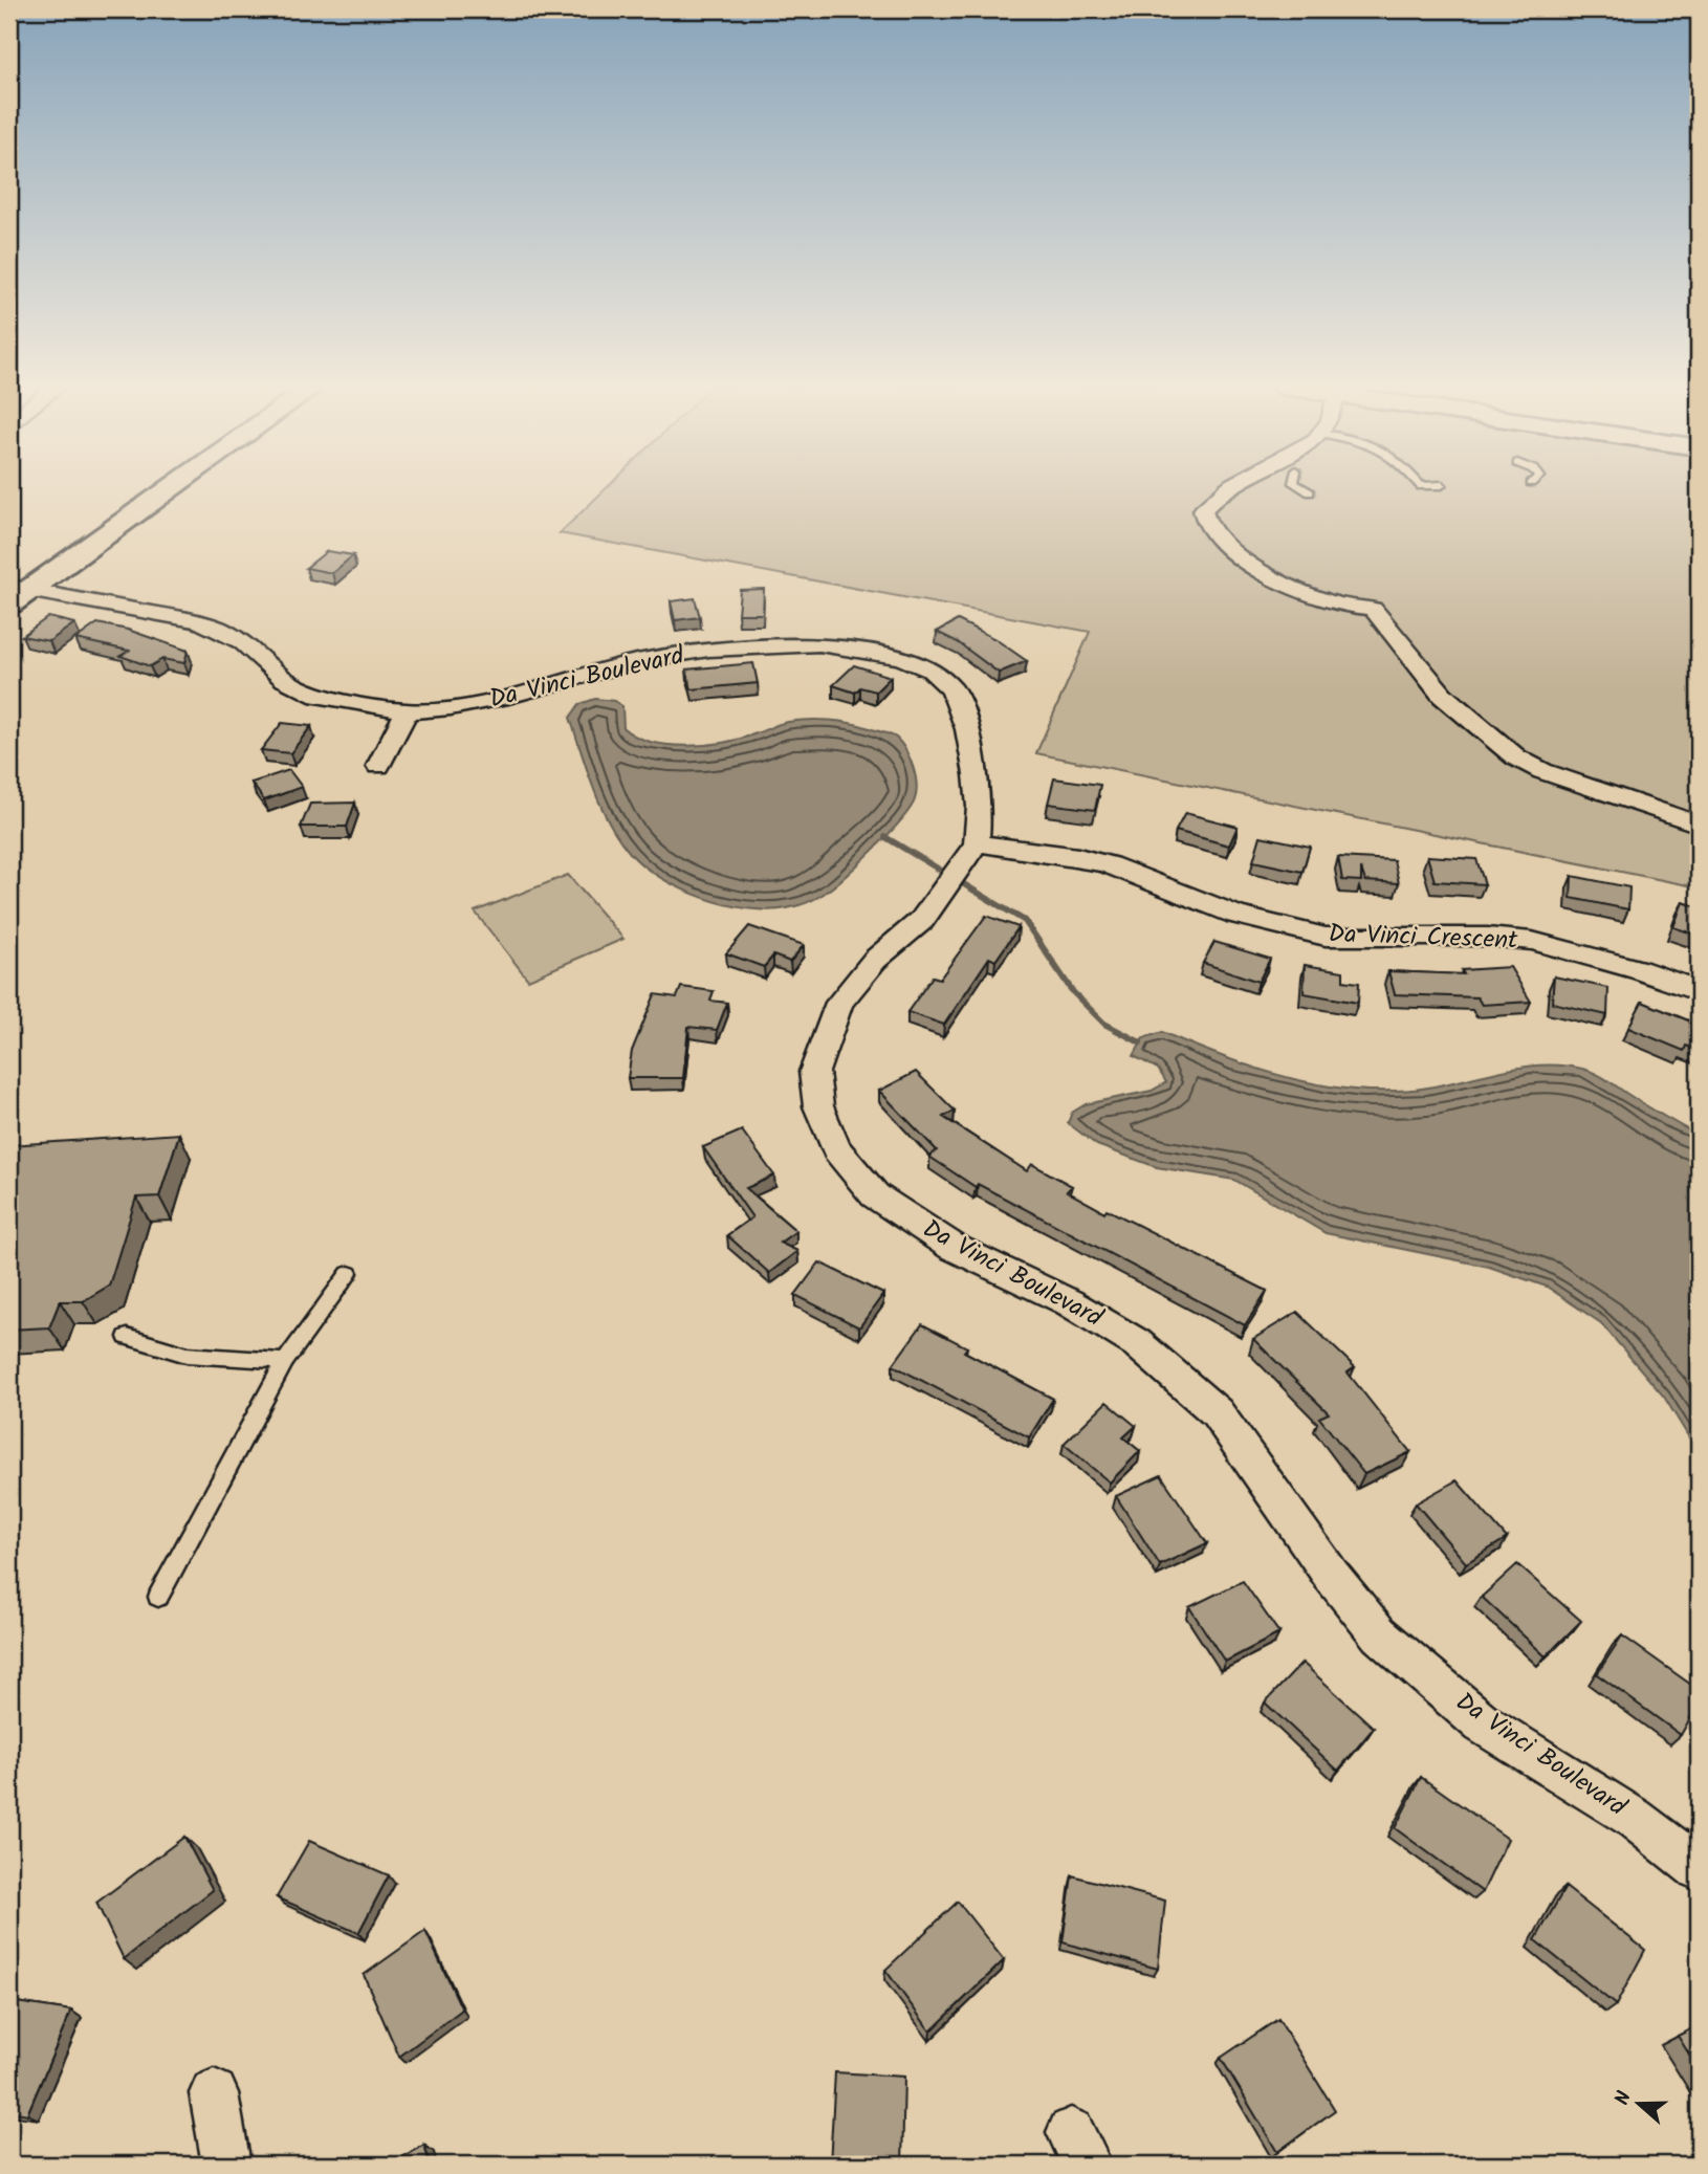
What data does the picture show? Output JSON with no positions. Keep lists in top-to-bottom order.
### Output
{
  "streets": {
    "street": ["Da Vinci Boulevard", "Da Vinci Crescent"]
  },
  "crossings": [
    ["Da Vinci Boulevard", "Da Vinci Crescent"]
  ],
  "north": "left"
}
